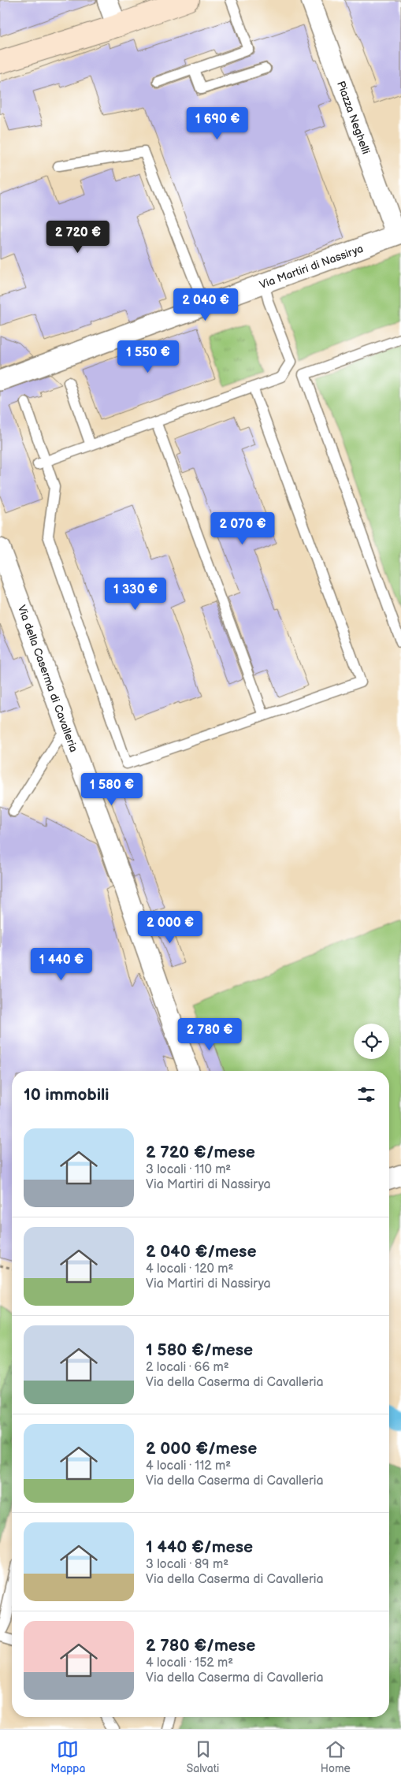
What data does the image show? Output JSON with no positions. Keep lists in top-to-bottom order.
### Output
{
  "streets": {
    "street": ["Piazza Neghelli", "Via Martiri di Nassirya", "Via della Caserma di Cavalleria"]
  },
  "crossings": [
    ["Piazza Neghelli", "Via Martiri di Nassirya"]
  ],
  "page": {
    "price": [
      "1 690 €",
      "2 720 €",
      "2 040 €",
      "1 550 €",
      "2 070 €",
      "1 330 €",
      "1 580 €",
      "2 000 €",
      "1 440 €",
      "2 780 €"
    ],
    "heading": "10 immobili",
    "list": [
      {
        "name": "2 720 €/mese",
        "note": "3 locali · 110 m² · Via Martiri di Nassirya"
      },
      {
        "name": "2 040 €/mese",
        "note": "4 locali · 120 m² · Via Martiri di Nassirya"
      },
      {
        "name": "1 580 €/mese",
        "note": "2 locali · 66 m² · Via della Caserma di Cavalleria"
      },
      {
        "name": "2 000 €/mese",
        "note": "4 locali · 112 m² · Via della Caserma di Cavalleria"
      },
      {
        "name": "1 440 €/mese",
        "note": "3 locali · 89 m² · Via della Caserma di Cavalleria"
      },
      {
        "name": "2 780 €/mese",
        "note": "4 locali · 152 m² · Via della Caserma di Cavalleria"
      }
    ],
    "tabs": ["Mappa", "Salvati", "Home"]
  }
}
